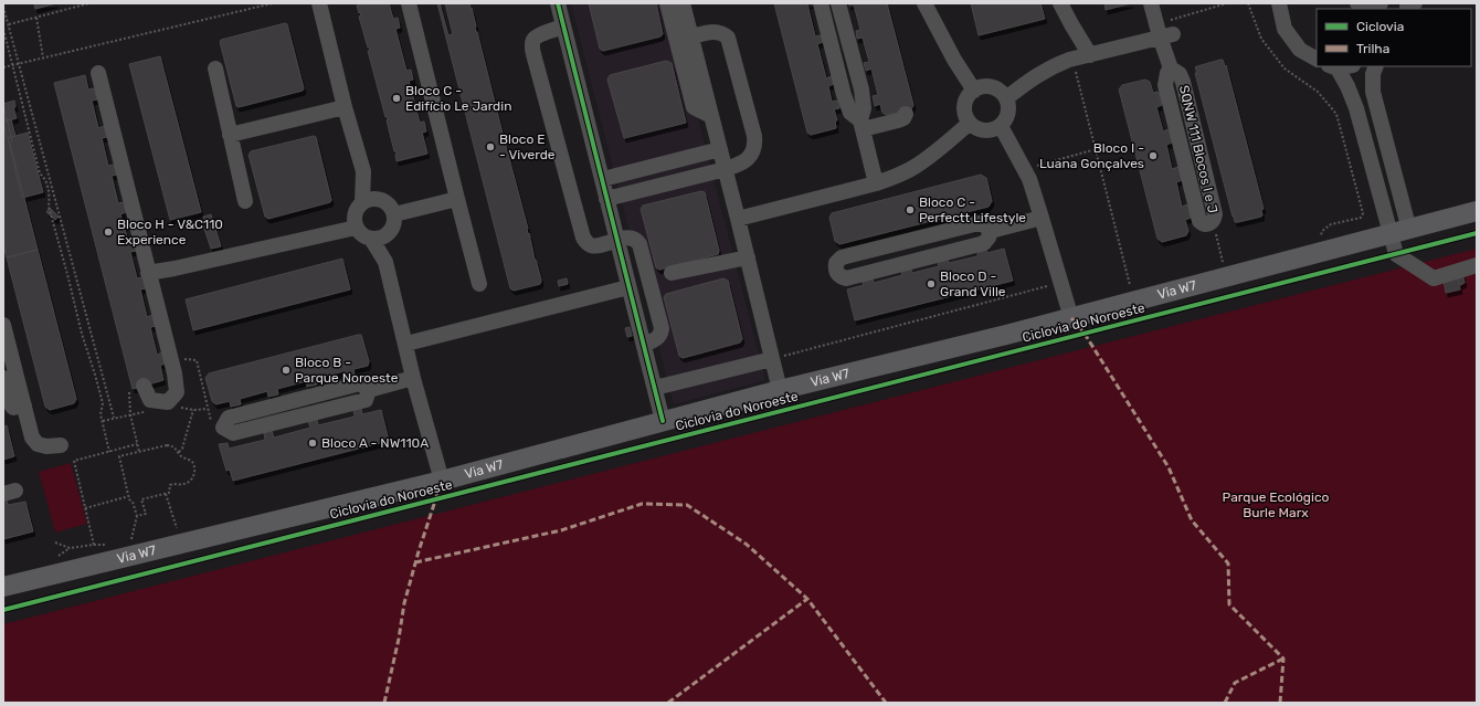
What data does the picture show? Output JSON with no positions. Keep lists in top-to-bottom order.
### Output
{
  "streets": {
    "main road": ["Via W7"],
    "street": ["SQNW 111 Blocos I e J"],
    "cycle path": ["Ciclovia do Noroeste"]
  },
  "parks": ["Parque Ecológico Burle Marx"],
  "places": [
    "Bloco C - Edifício Le Jardin",
    "Bloco E - Viverde",
    "Bloco I - Luana Gonçalves",
    "Bloco C - Perfectt Lifestyle",
    "Bloco H - V&C110 Experience",
    "Bloco D - Grand Ville",
    "Bloco B - Parque Noroeste",
    "Bloco A - NW110A"
  ],
  "legend": ["Ciclovia", "Trilha"]
}
